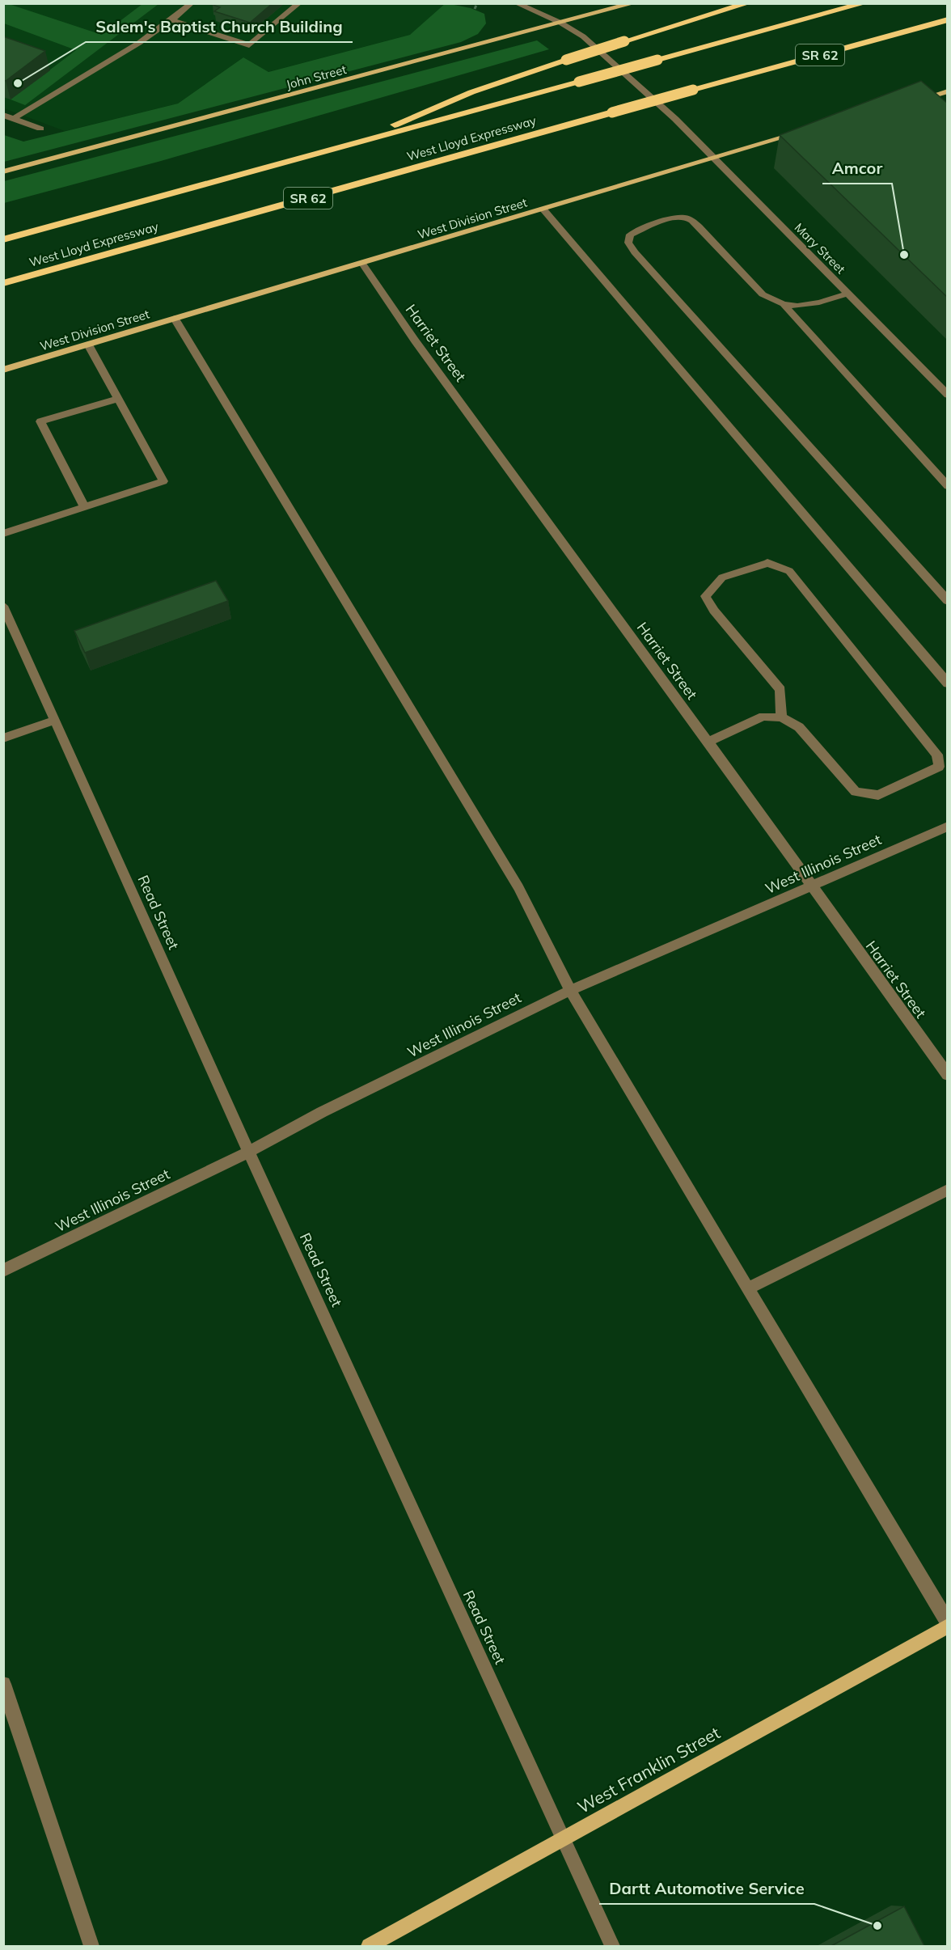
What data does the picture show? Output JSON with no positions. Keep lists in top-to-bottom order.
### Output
{
  "streets": {
    "highway": ["SR 62", "West Lloyd Expressway"],
    "main road": ["John Street", "West Division Street", "West Franklin Street"],
    "street": [
      "Mary Street",
      "Harriet Street",
      "West Illinois Street",
      "Read Street"
    ]
  },
  "crossings": [
    ["John Street", "Mary Street"],
    ["West Division Street", "Mary Street"],
    ["West Division Street", "Harriet Street"],
    ["Harriet Street", "West Illinois Street"],
    ["West Illinois Street", "Read Street"],
    ["Read Street", "West Franklin Street"]
  ],
  "places": ["Salem's Baptist Church Building", "Amcor", "Dartt Automotive Service"]
}
